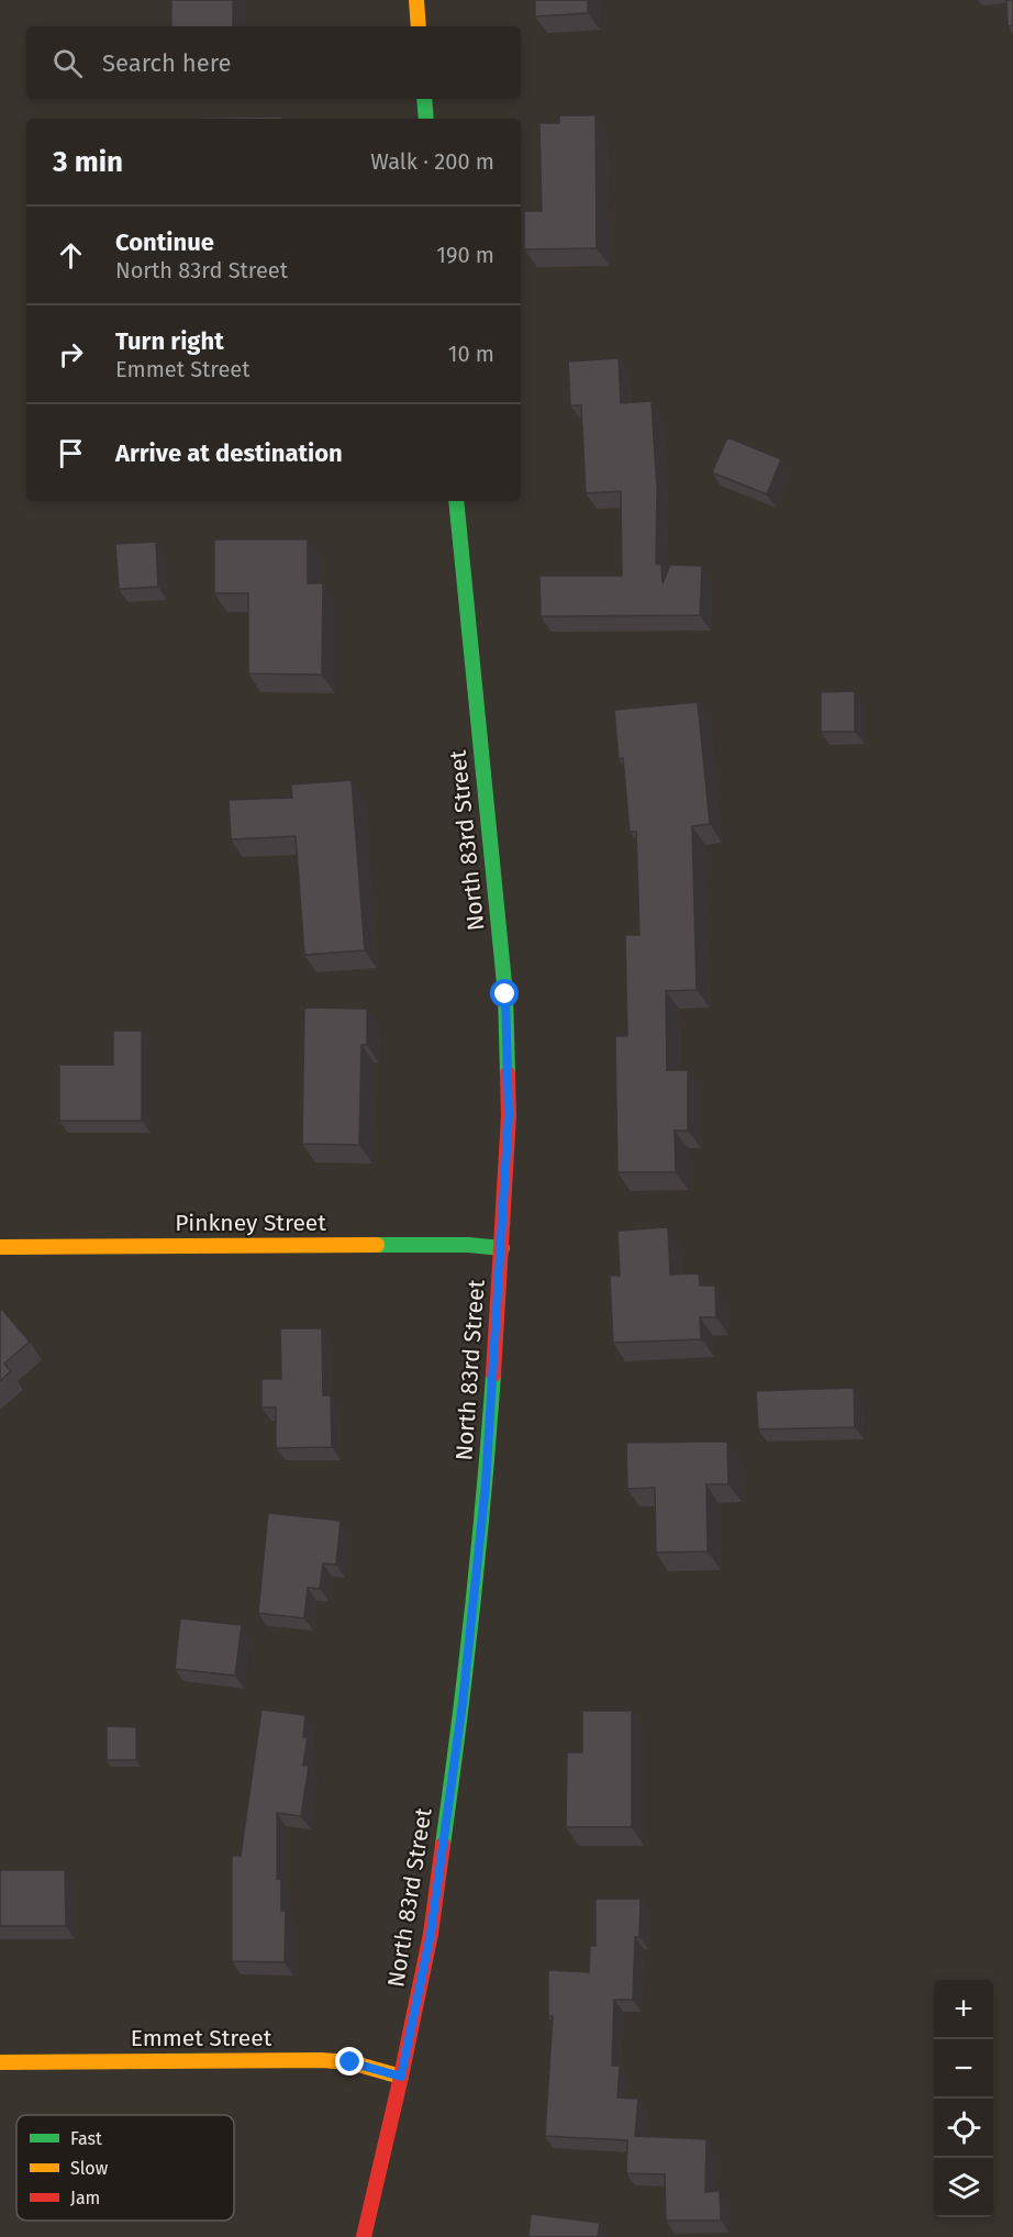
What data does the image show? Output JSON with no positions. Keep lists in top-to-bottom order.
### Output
{
  "streets": {
    "street": ["North 83rd Street", "Pinkney Street", "Emmet Street"]
  },
  "crossings": [
    ["North 83rd Street", "Pinkney Street"],
    ["North 83rd Street", "Emmet Street"]
  ],
  "legend": ["Fast", "Slow", "Jam"],
  "page": {
    "search": "Search here",
    "heading": ["3 min", "Walk · 200 m"],
    "list": [
      ["Continue", "North 83rd Street", "190 m"],
      ["Turn right", "Emmet Street", "10 m"],
      "Arrive at destination"
    ],
    "map_buttons": ["+", "−"]
  }
}
